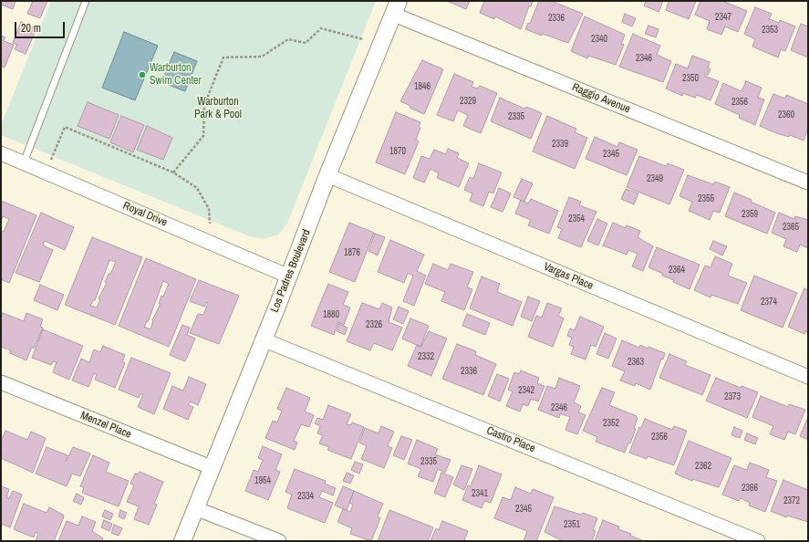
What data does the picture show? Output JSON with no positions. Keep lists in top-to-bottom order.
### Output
{
  "streets": {
    "street": [
      "Raggio Avenue",
      "Royal Drive",
      "Los Padres Boulevard",
      "Vargas Place",
      "Menzel Place",
      "Castro Place"
    ]
  },
  "crossings": [
    ["Raggio Avenue", "Los Padres Boulevard"],
    ["Royal Drive", "Los Padres Boulevard"],
    ["Los Padres Boulevard", "Vargas Place"],
    ["Los Padres Boulevard", "Menzel Place"],
    ["Los Padres Boulevard", "Castro Place"]
  ],
  "parks": ["Warburton Park & Pool"],
  "places": ["Warburton Swim Center"],
  "house_numbers": [
    "2347",
    "2336",
    "2353",
    "2340",
    "2346",
    "2350",
    "1846",
    "2329",
    "2356",
    "2360",
    "2335",
    "2339",
    "1870",
    "2345",
    "2349",
    "2355",
    "2359",
    "2354",
    "2365",
    "1876",
    "2364",
    "2374",
    "1880",
    "2326",
    "2332",
    "2363",
    "2336",
    "2342",
    "2373",
    "2346",
    "2352",
    "2356",
    "2335",
    "2362",
    "1954",
    "2366",
    "2341",
    "2334",
    "2372",
    "2345",
    "2351"
  ],
  "scale_bar": "20 m"
}
